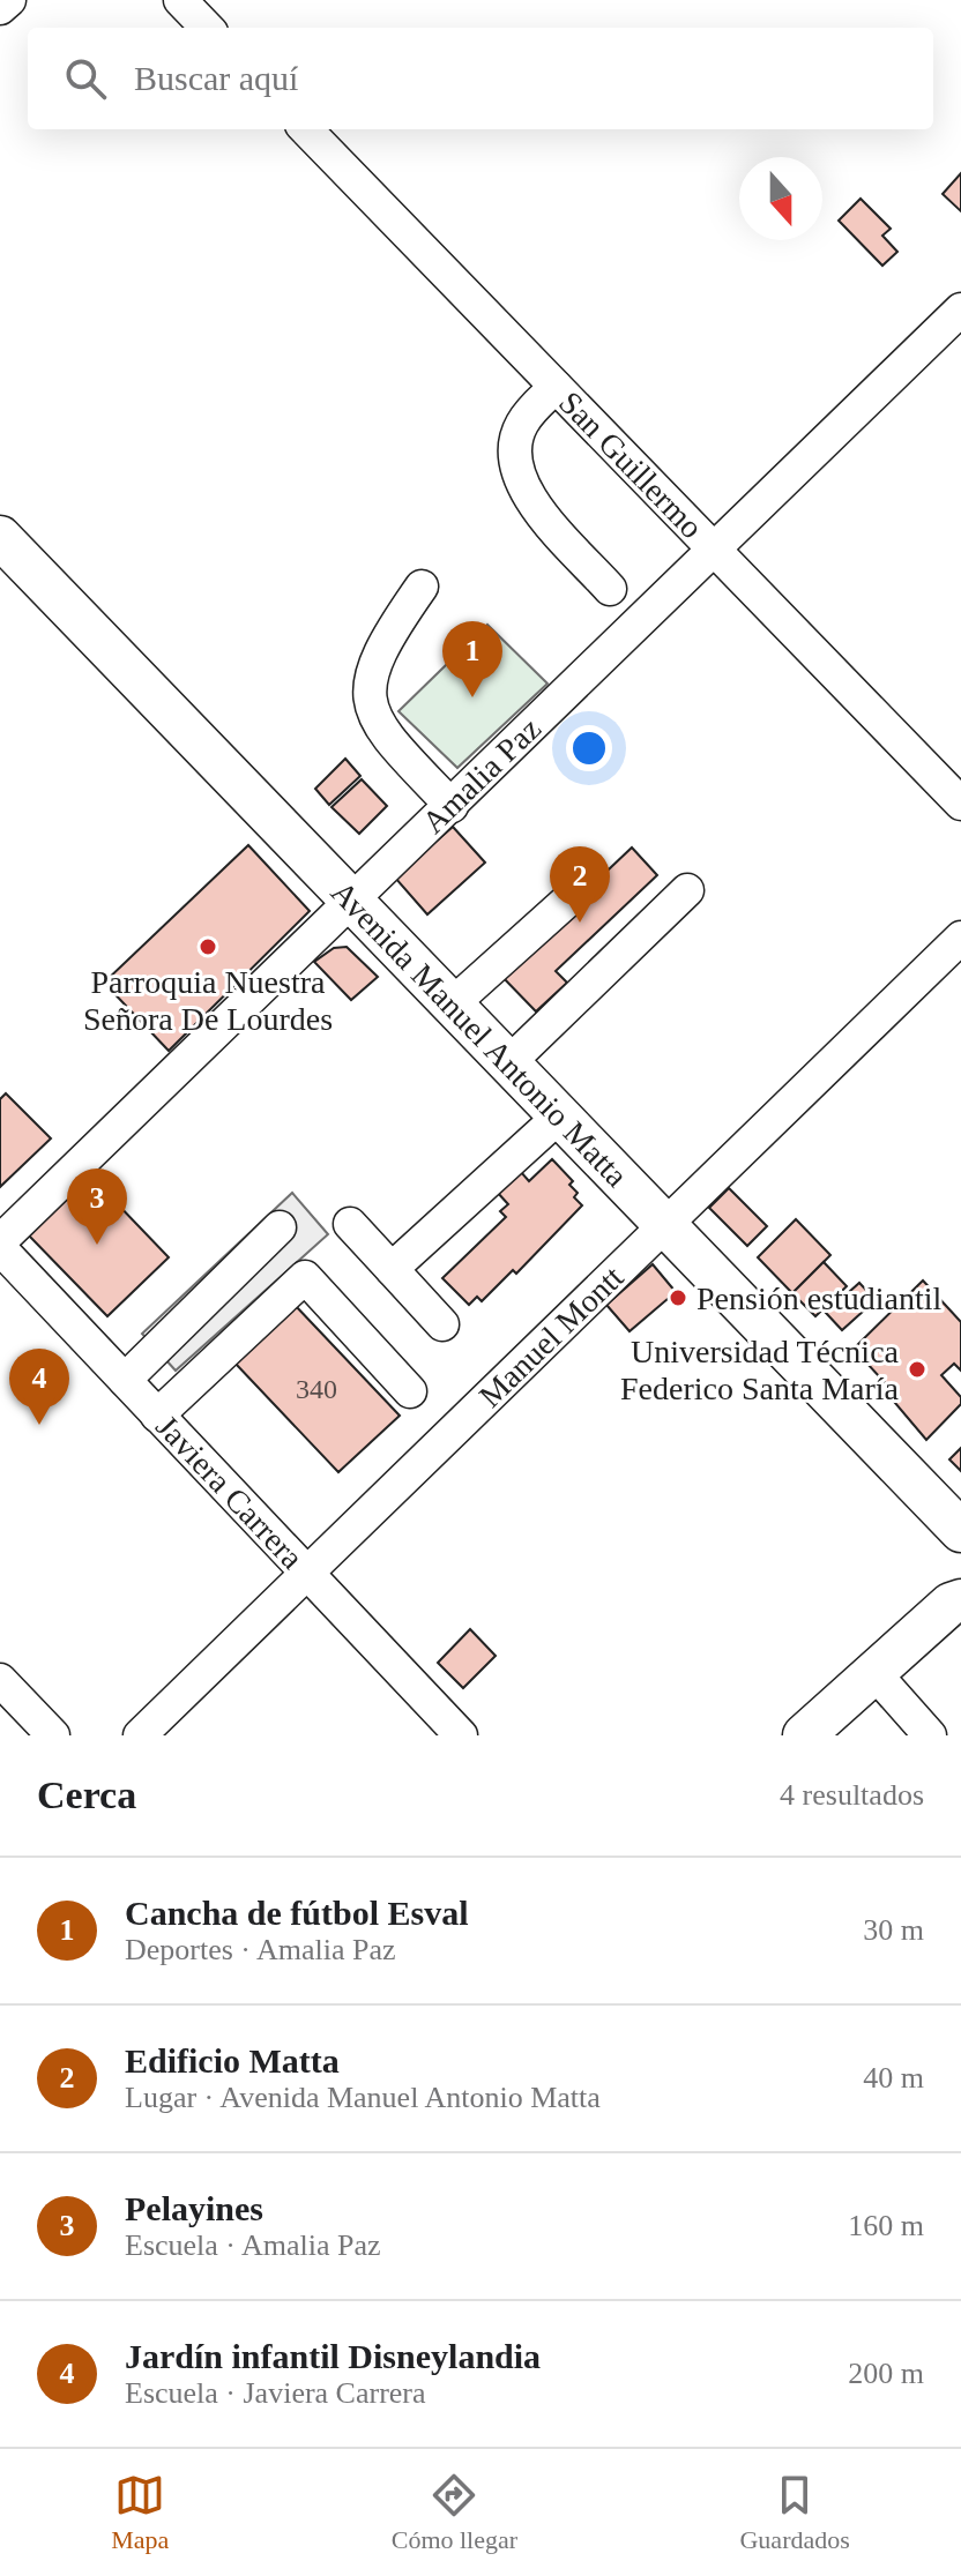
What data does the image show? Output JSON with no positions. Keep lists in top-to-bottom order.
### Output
{
  "streets": {
    "main road": ["Avenida Manuel Antonio Matta"],
    "street": [
      "San Guillermo",
      "Amalia Paz",
      "Manuel Montt",
      "Javiera Carrera"
    ]
  },
  "crossings": [
    ["San Guillermo", "Amalia Paz"],
    ["Amalia Paz", "Avenida Manuel Antonio Matta"],
    ["Avenida Manuel Antonio Matta", "Manuel Montt"],
    ["Manuel Montt", "Javiera Carrera"]
  ],
  "places": ["Parroquia Nuestra Señora De Lourdes", "Pensión estudiantil", "Universidad Técnica Federico Santa María"],
  "house_numbers": ["340"],
  "north": "bottom",
  "page": {
    "search": "Buscar aquí",
    "pins": [
      "1",
      "2",
      "3",
      "4"
    ],
    "heading": ["Cerca", "4 resultados"],
    "list": [
      {
        "mark": "1",
        "name": "Cancha de fútbol Esval",
        "note": "Deportes · Amalia Paz",
        "value": "30 m"
      },
      {
        "mark": "2",
        "name": "Edificio Matta",
        "note": "Lugar · Avenida Manuel Antonio Matta",
        "value": "40 m"
      },
      {
        "mark": "3",
        "name": "Pelayines",
        "note": "Escuela · Amalia Paz",
        "value": "160 m"
      },
      {
        "mark": "4",
        "name": "Jardín infantil Disneylandia",
        "note": "Escuela · Javiera Carrera",
        "value": "200 m"
      }
    ],
    "nav": ["Mapa", "Cómo llegar", "Guardados"]
  }
}
